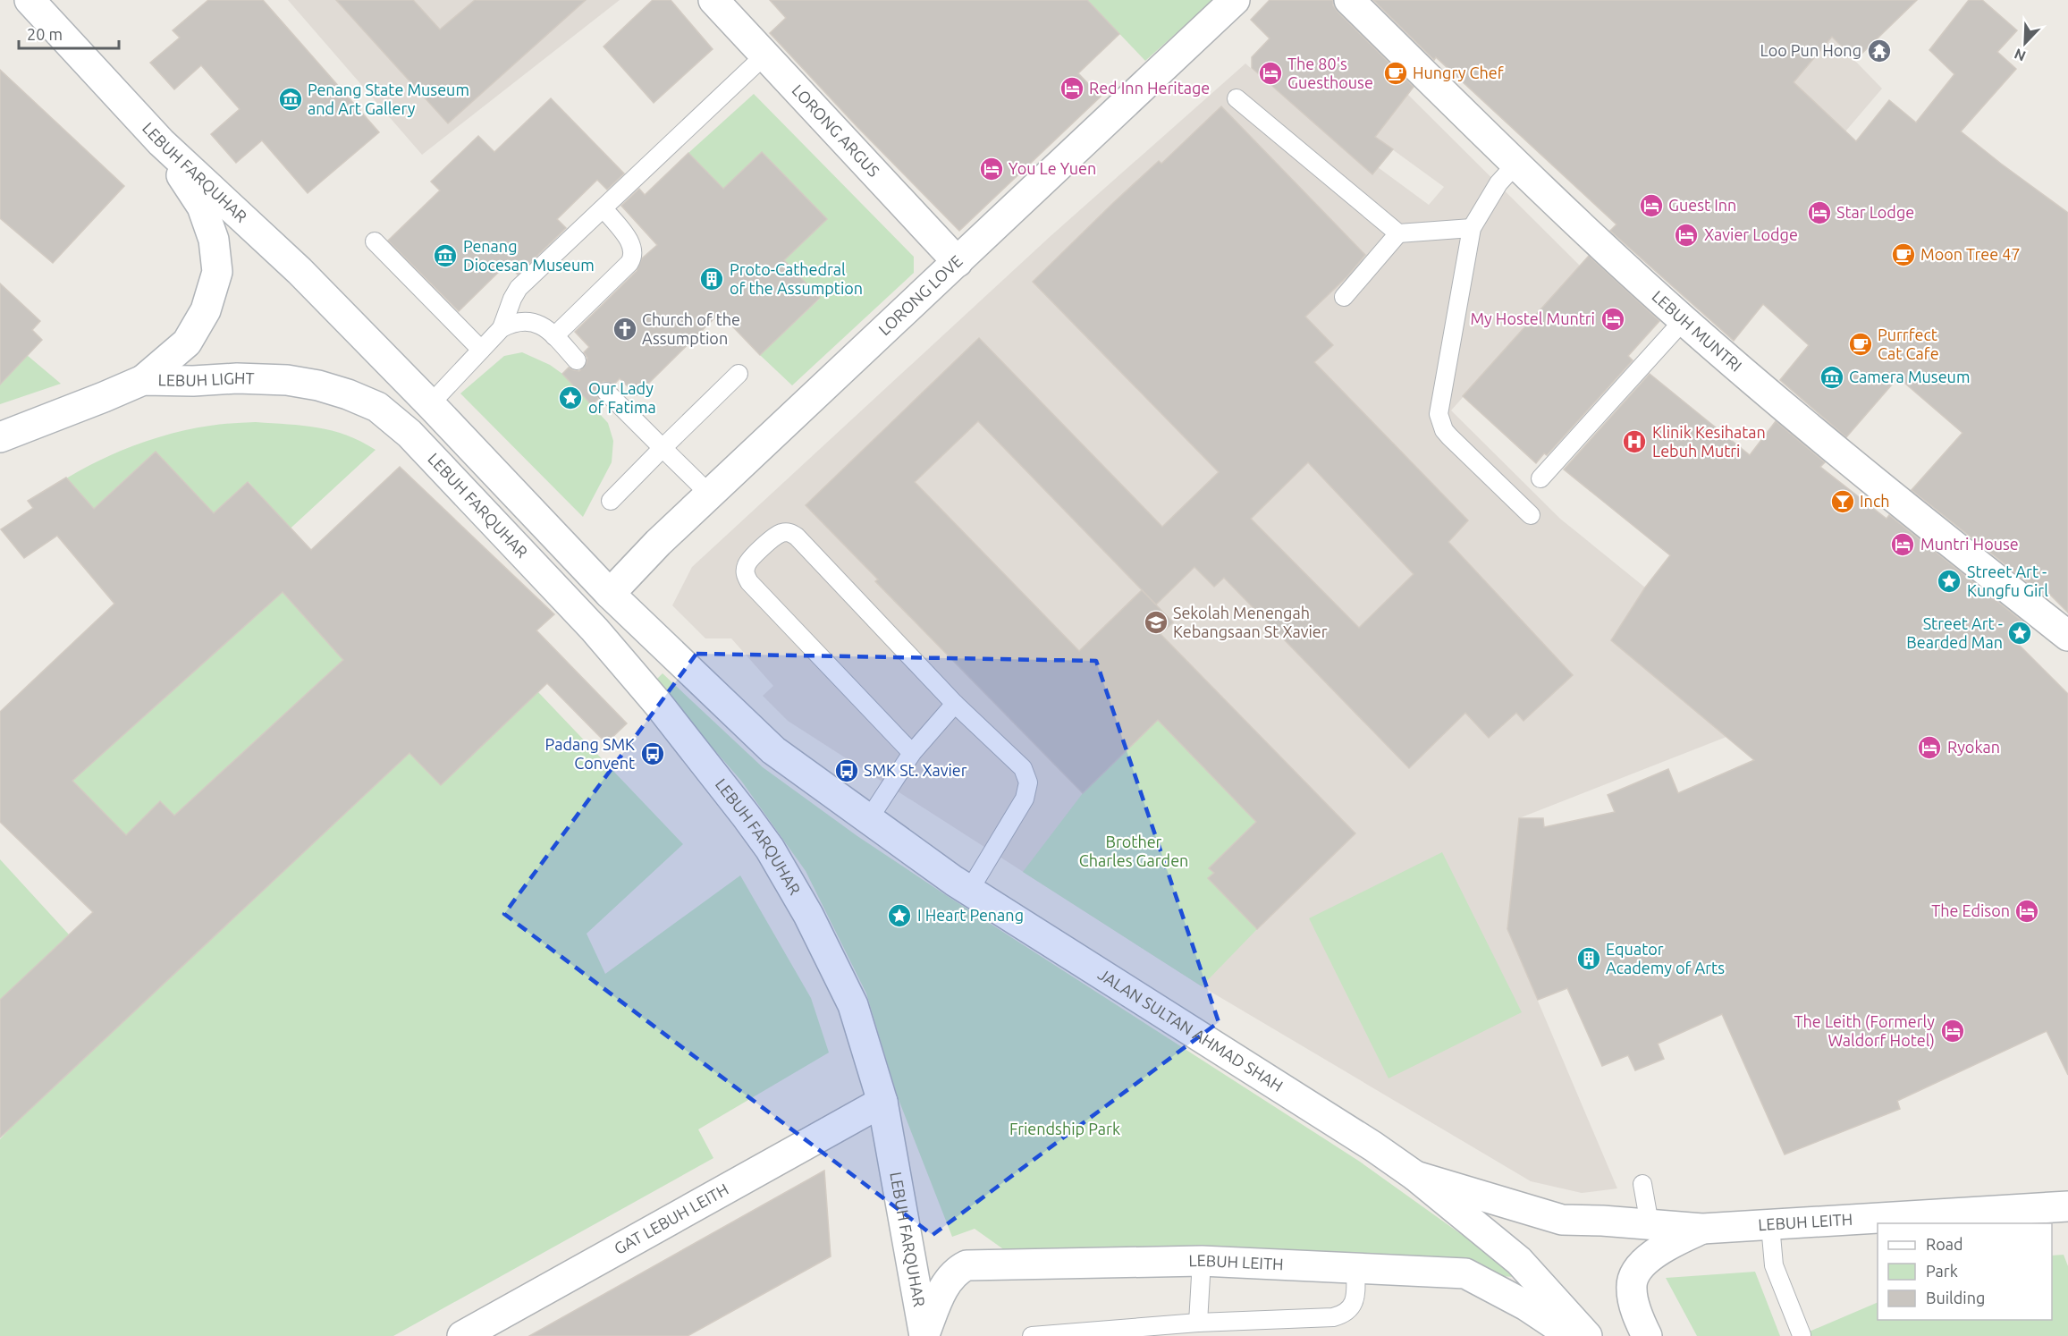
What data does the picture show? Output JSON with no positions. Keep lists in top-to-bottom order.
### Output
{
  "streets": {
    "main road": [
      "LORONG ARGUS",
      "LEBUH FARQUHAR",
      "LORONG LOVE",
      "LEBUH MUNTRI",
      "LEBUH LIGHT",
      "JALAN SULTAN AHMAD SHAH",
      "GAT LEBUH LEITH",
      "LEBUH LEITH"
    ]
  },
  "crossings": [
    ["LORONG ARGUS", "LORONG LOVE"],
    ["LEBUH FARQUHAR", "LORONG LOVE"],
    ["LEBUH FARQUHAR", "LEBUH LIGHT"],
    ["LEBUH FARQUHAR", "JALAN SULTAN AHMAD SHAH"],
    ["LEBUH FARQUHAR", "GAT LEBUH LEITH"],
    ["LEBUH FARQUHAR", "LEBUH LEITH"],
    ["JALAN SULTAN AHMAD SHAH", "LEBUH LEITH"]
  ],
  "parks": ["Brother Charles Garden", "Friendship Park"],
  "places": {
    "temple": ["Loo Pun Hong"],
    "hotel": [
      "The 80's Guesthouse",
      "Red Inn Heritage",
      "You Le Yuen",
      "Guest Inn",
      "Star Lodge",
      "Xavier Lodge",
      "My Hostel Muntri",
      "Muntri House",
      "Ryokan",
      "The Edison",
      "The Leith (Formerly Waldorf Hotel)"
    ],
    "cafe": ["Hungry Chef", "Moon Tree 47", "Purrfect Cat Cafe"],
    "museum": ["Penang State Museum and Art Gallery", "Penang Diocesan Museum", "Camera Museum"],
    "building": ["Proto-Cathedral of the Assumption", "Equator Academy of Arts"],
    "church": ["Church of the Assumption"],
    "place": [
      "Our Lady of Fatima",
      "Street Art - Kungfu Girl",
      "Street Art - Bearded Man",
      "I Heart Penang"
    ],
    "hospital": ["Klinik Kesihatan Lebuh Mutri"],
    "bar": ["Inch"],
    "school or university": ["Sekolah Menengah Kebangsaan St Xavier"],
    "bus stop": ["Padang SMK Convent", "SMK St. Xavier"]
  },
  "legend": ["Road", "Park", "Building"],
  "scale_bar": "20 m",
  "north": "bottom left"
}
